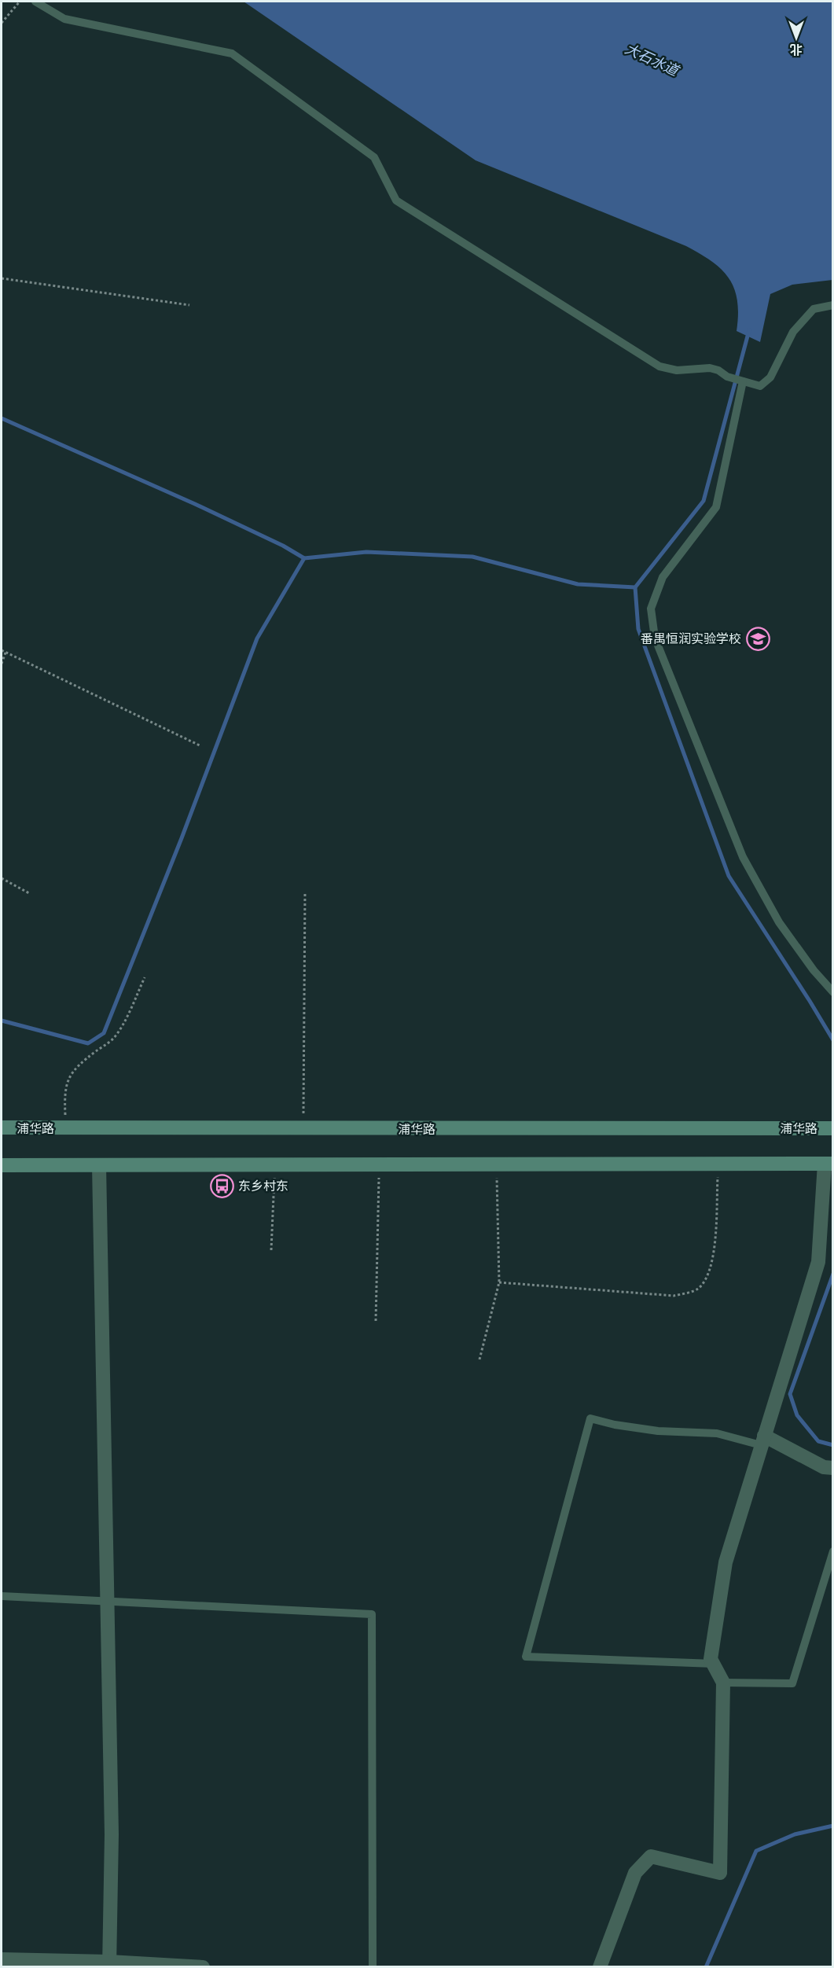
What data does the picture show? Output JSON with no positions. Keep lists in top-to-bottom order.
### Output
{
  "streets": {
    "main road": ["浦华路"]
  },
  "water": ["大石水道"],
  "places": {
    "school or university": ["番禺恒润实验学校"],
    "bus stop": ["东乡村东"]
  },
  "north": "bottom"
}
